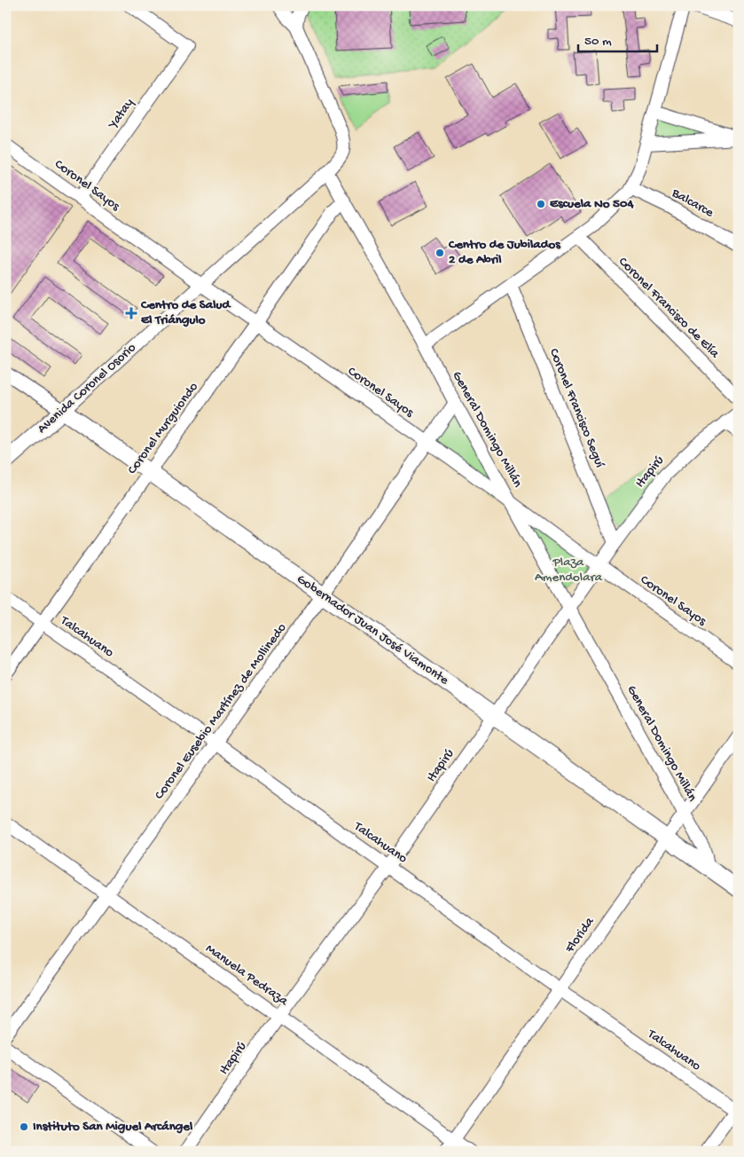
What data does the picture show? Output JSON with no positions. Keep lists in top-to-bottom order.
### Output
{
  "streets": {
    "street": [
      "Yatay",
      "Coronel Sayos",
      "Balcarce",
      "Coronel Francisco de Elía",
      "Avenida Coronel Osorio",
      "Coronel Francisco Seguí",
      "Coronel Murguiondo",
      "General Domingo Millán",
      "Itapirú",
      "Gobernador Juan José Viamonte",
      "Talcahuano",
      "Coronel Eusebio Martínez de Mollinedo",
      "Florida",
      "Manuela Pedraza"
    ]
  },
  "crossings": [
    ["Yatay", "Coronel Sayos"],
    ["Coronel Sayos", "Avenida Coronel Osorio"],
    ["Coronel Sayos", "Coronel Murguiondo"],
    ["Coronel Sayos", "General Domingo Millán"],
    ["Coronel Sayos", "Itapirú"],
    ["Coronel Sayos", "Coronel Eusebio Martínez de Mollinedo"],
    ["Avenida Coronel Osorio", "General Domingo Millán"],
    ["Avenida Coronel Osorio", "Gobernador Juan José Viamonte"],
    ["Coronel Francisco Seguí", "Itapirú"],
    ["Coronel Murguiondo", "General Domingo Millán"],
    ["Coronel Murguiondo", "Gobernador Juan José Viamonte"],
    ["Coronel Murguiondo", "Talcahuano"],
    ["General Domingo Millán", "Itapirú"],
    ["General Domingo Millán", "Gobernador Juan José Viamonte"],
    ["General Domingo Millán", "Coronel Eusebio Martínez de Mollinedo"],
    ["General Domingo Millán", "Florida"],
    ["Itapirú", "Gobernador Juan José Viamonte"],
    ["Itapirú", "Talcahuano"],
    ["Itapirú", "Manuela Pedraza"],
    ["Gobernador Juan José Viamonte", "Coronel Eusebio Martínez de Mollinedo"],
    ["Gobernador Juan José Viamonte", "Florida"],
    ["Talcahuano", "Coronel Eusebio Martínez de Mollinedo"],
    ["Talcahuano", "Florida"],
    ["Coronel Eusebio Martínez de Mollinedo", "Manuela Pedraza"],
    ["Florida", "Manuela Pedraza"]
  ],
  "parks": ["Plaza Amendolara"],
  "places": {
    "other": ["Escuela No 504", "Centro de Jubilados 2 de Abril", "Instituto San Miguel Arcángel"],
    "health": ["Centro de Salud El Triángulo"]
  },
  "scale_bar": "50 m"
}
